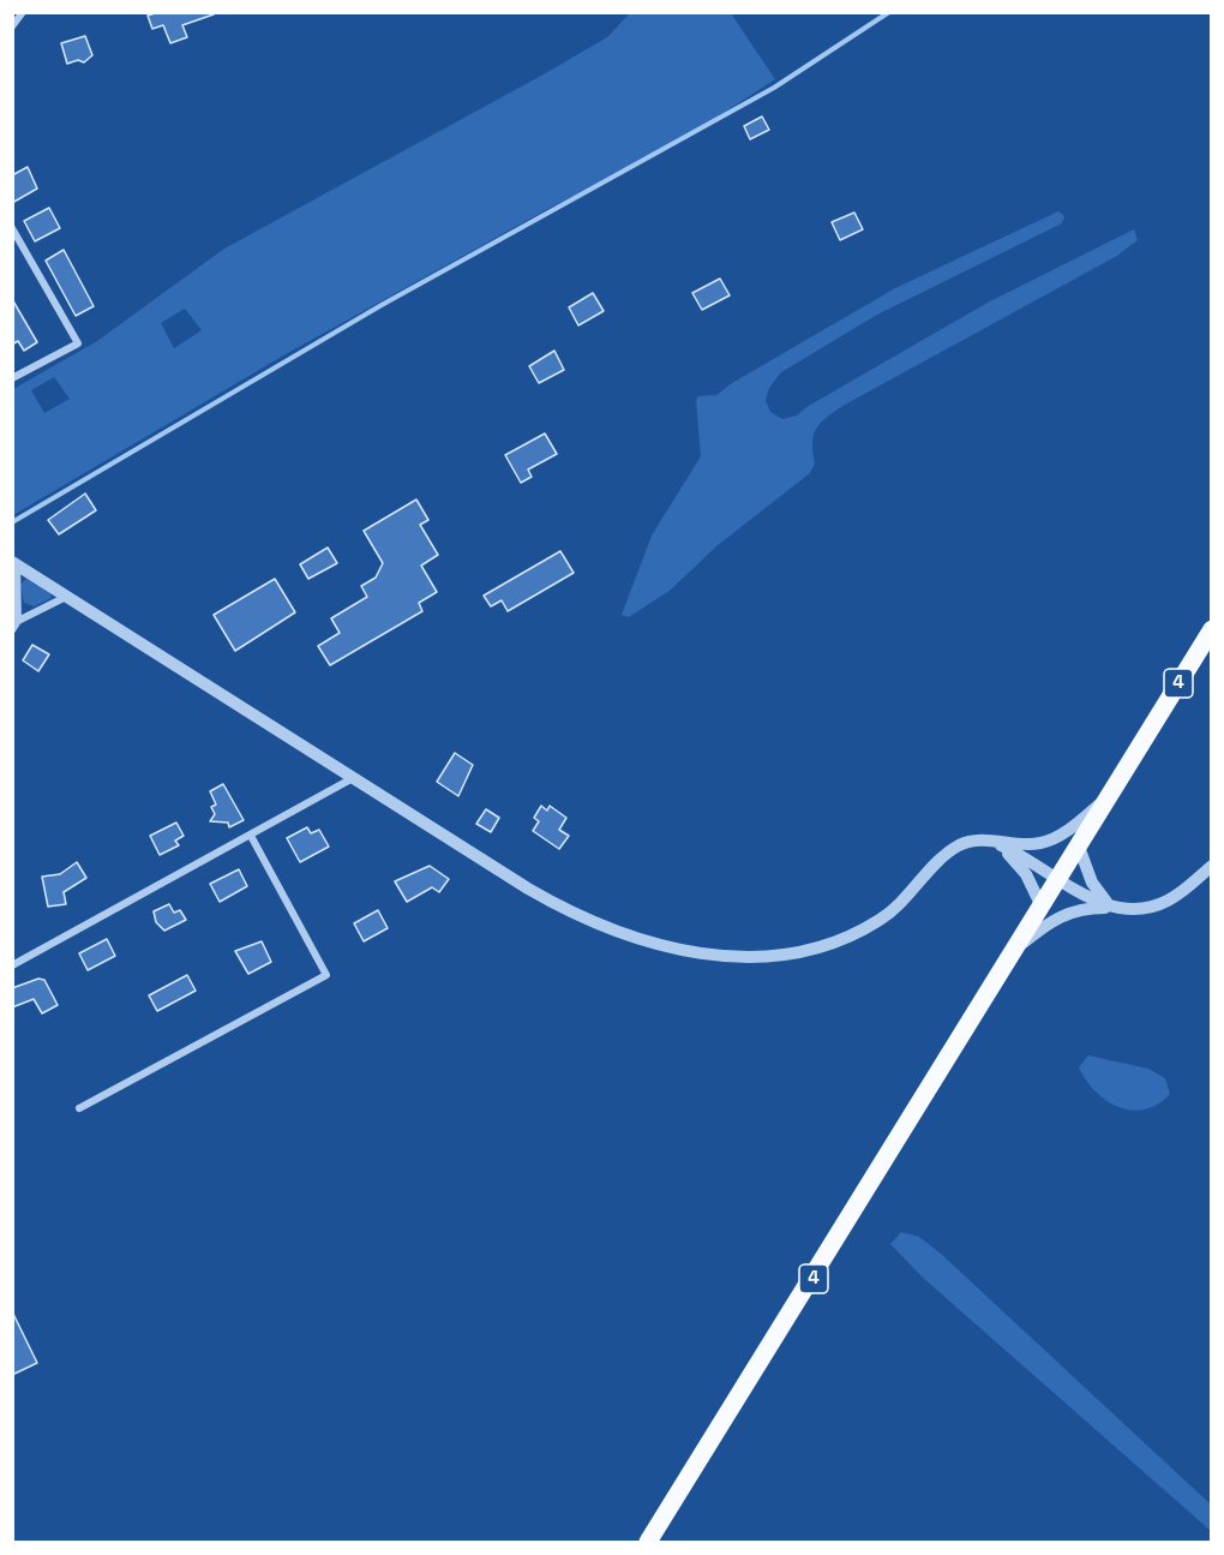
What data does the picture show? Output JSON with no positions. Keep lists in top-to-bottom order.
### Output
{
  "streets": {
    "main road": ["4"]
  }
}
